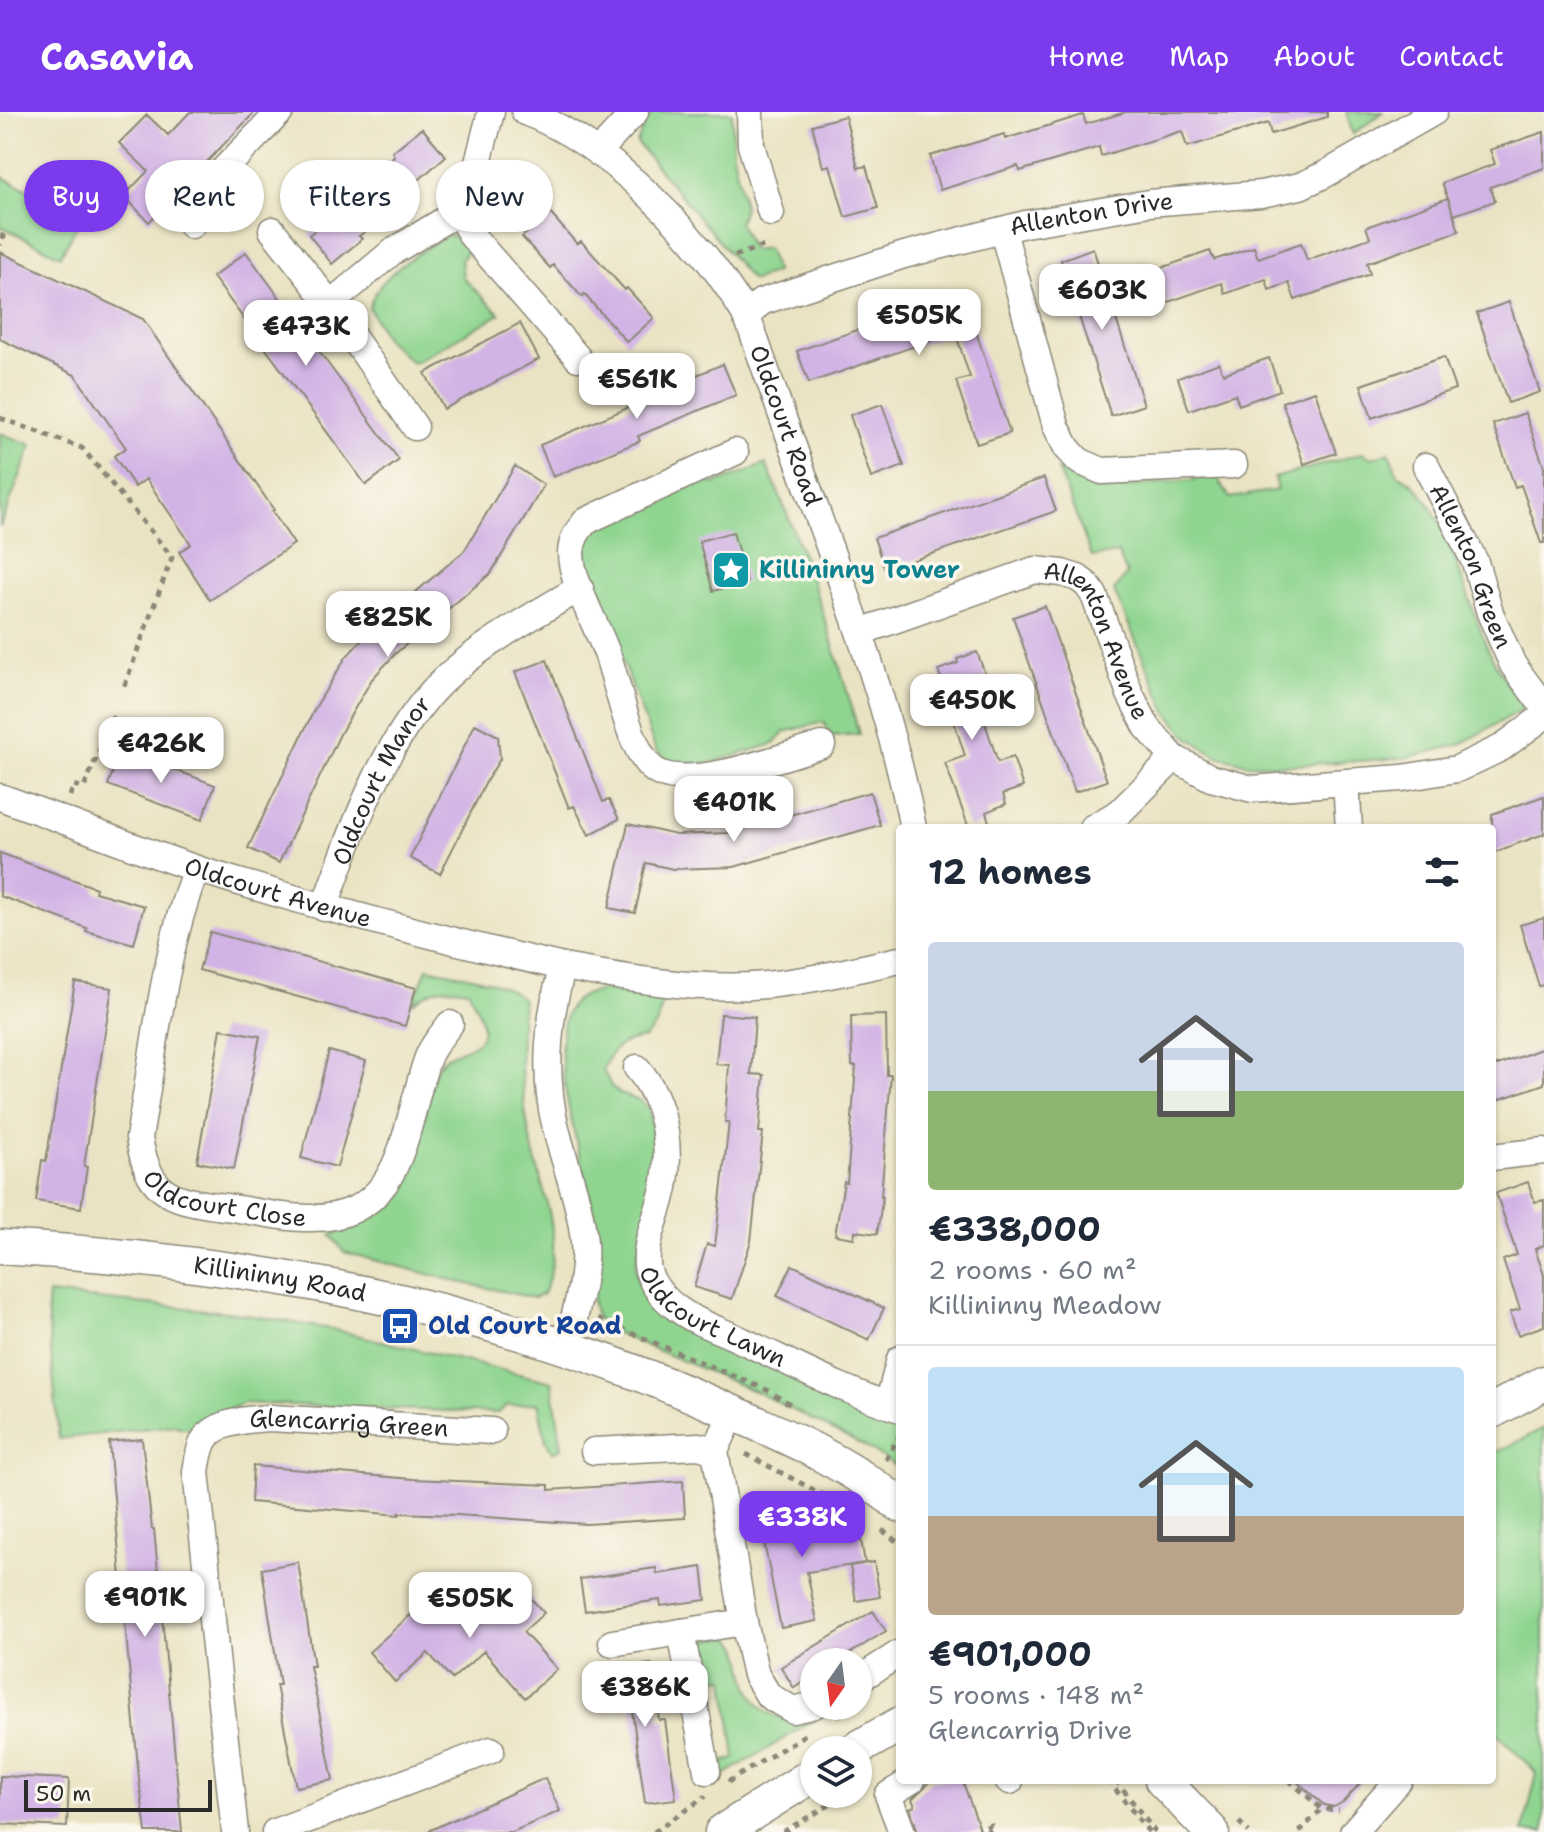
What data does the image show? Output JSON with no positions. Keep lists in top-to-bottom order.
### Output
{
  "streets": {
    "main road": ["Killininny Road"],
    "street": [
      "Allenton Drive",
      "Oldcourt Road",
      "Allenton Green",
      "Allenton Avenue",
      "Oldcourt Manor",
      "Oldcourt Avenue",
      "Oldcourt Close",
      "Oldcourt Lawn",
      "Glencarrig Green"
    ]
  },
  "crossings": [
    ["Allenton Drive", "Oldcourt Road"],
    ["Oldcourt Road", "Allenton Avenue"],
    ["Oldcourt Manor", "Oldcourt Avenue"],
    ["Oldcourt Avenue", "Oldcourt Close"]
  ],
  "places": {
    "place": ["Killininny Tower"],
    "bus stop": ["Old Court Road"]
  },
  "scale_bar": "50 m",
  "north": "bottom",
  "page": {
    "header": "Casavia",
    "nav": [
      "Home",
      "Map",
      "About",
      "Contact"
    ],
    "chip": [
      "Buy",
      "Rent",
      "Filters",
      "New"
    ],
    "price": [
      "€603K",
      "€505K",
      "€473K",
      "€561K",
      "€825K",
      "€450K",
      "€426K",
      "€401K",
      "€338K",
      "€901K",
      "€505K",
      "€386K"
    ],
    "heading": "12 homes",
    "list": [
      {
        "name": "€338,000",
        "note": "2 rooms · 60 m² · Killininny Meadow"
      },
      {
        "name": "€901,000",
        "note": "5 rooms · 148 m² · Glencarrig Drive"
      }
    ],
    "scale": "50 m"
  }
}
